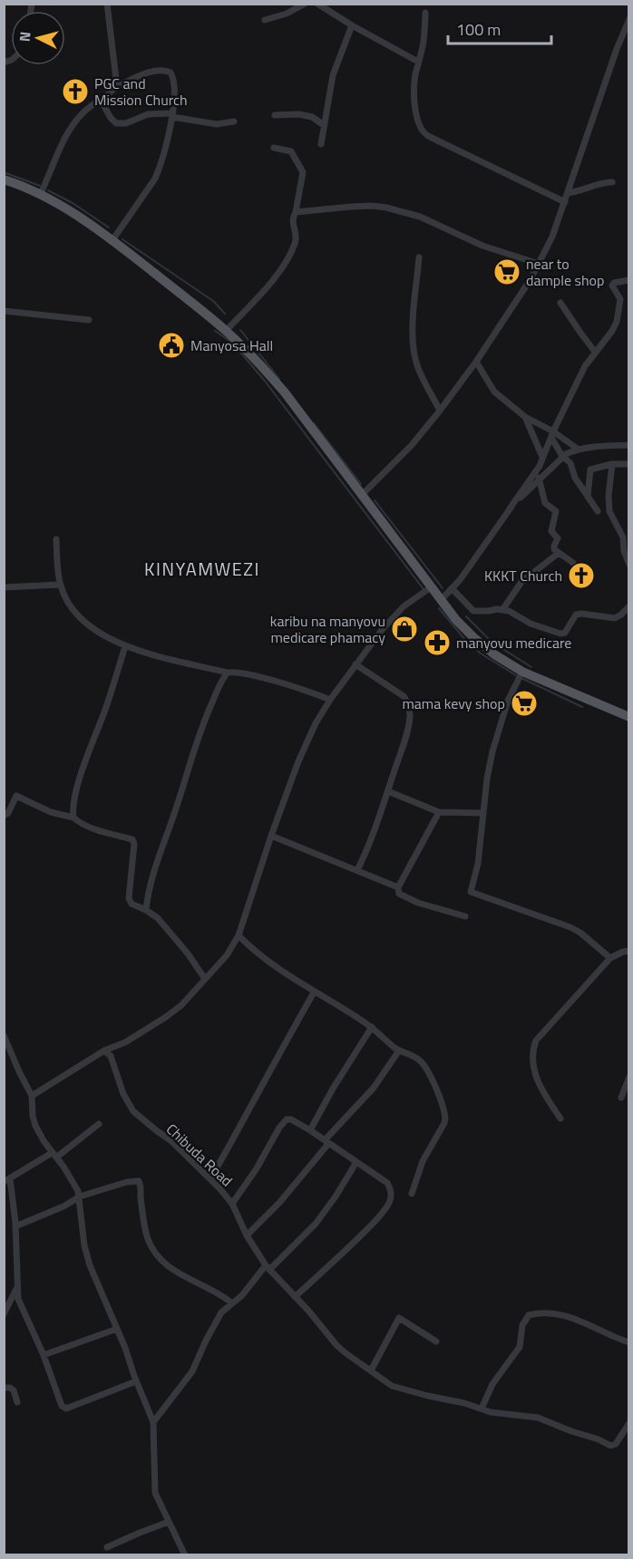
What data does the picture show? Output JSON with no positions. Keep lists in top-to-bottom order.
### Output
{
  "streets": {
    "street": ["Chibuda Road"]
  },
  "districts": ["KINYAMWEZI"],
  "places": {
    "church": ["PGC and Mission Church", "KKKT Church"],
    "supermarket": ["near to dample shop", "mama kevy shop"],
    "public building": ["Manyosa Hall"],
    "shop": ["karibu na manyovu medicare phamacy"],
    "pharmacy": ["manyovu medicare"]
  },
  "scale_bar": "100 m",
  "north": "left"
}
